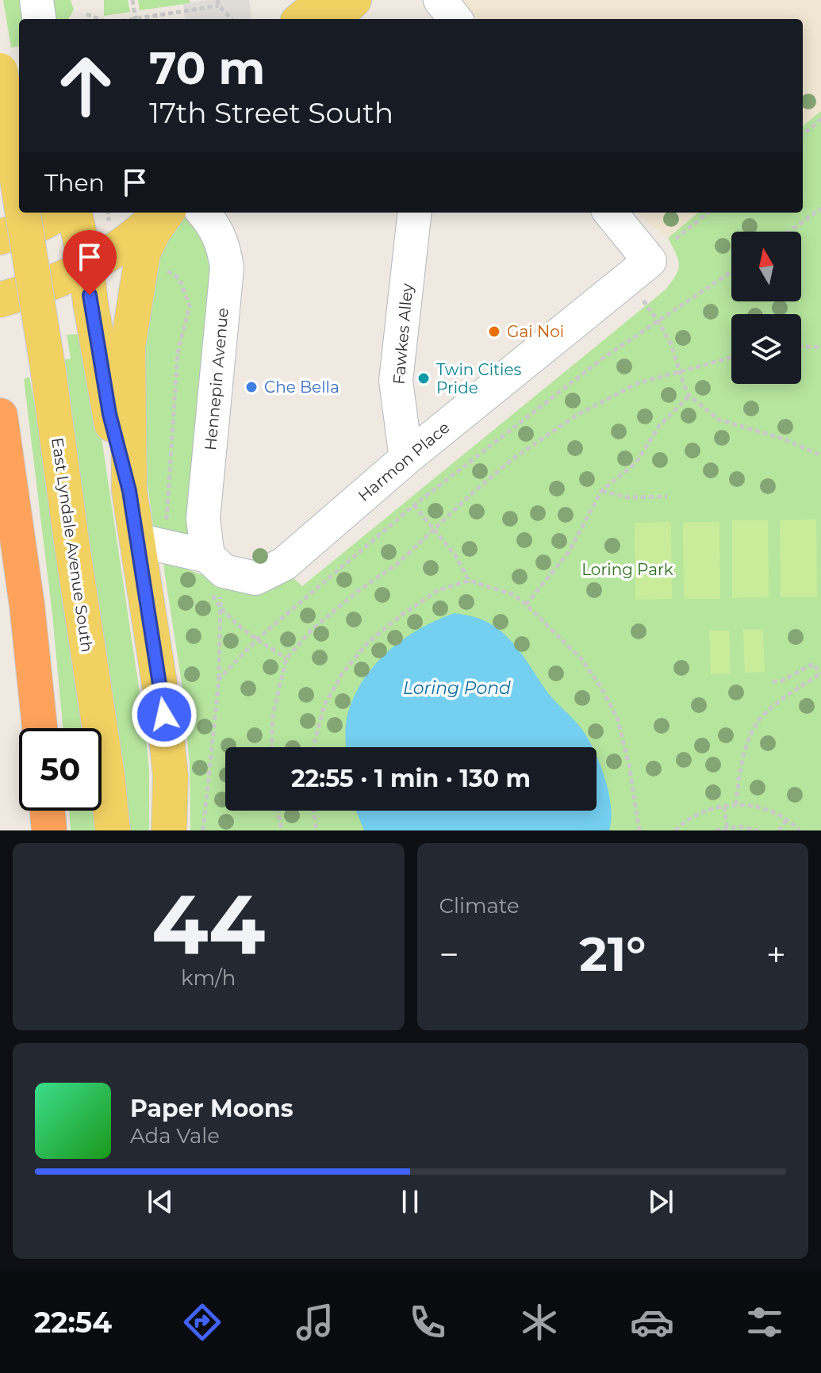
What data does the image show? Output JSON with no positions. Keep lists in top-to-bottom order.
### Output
{
  "streets": {
    "main road": ["East Lyndale Avenue South"],
    "street": ["Fawkes Alley", "Hennepin Avenue", "Harmon Place"]
  },
  "crossings": [
    ["Fawkes Alley", "Harmon Place"],
    ["Hennepin Avenue", "Harmon Place"]
  ],
  "water": ["Loring Pond"],
  "parks": ["Loring Park"],
  "places": ["Gai Noi", "Twin Cities Pride", "Che Bella"],
  "north": "top",
  "page": {
    "turn": ["70 m", "17th Street South"],
    "then": "Then",
    "limit": "50",
    "trip": "22:55 · 1 min · 130 m",
    "tile": [
      ["44", "km/h"],
      "Climate"
    ],
    "heat": ["−", "21°", "+"],
    "song": ["Paper Moons", "Ada Vale"],
    "tabs": "22:54"
  }
}
